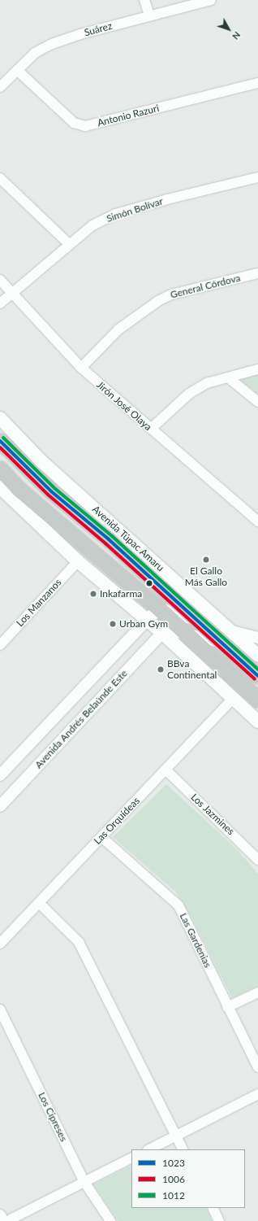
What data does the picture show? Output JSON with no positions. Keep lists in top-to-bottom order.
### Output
{
  "streets": {
    "highway": ["Avenida Túpac Amaru"],
    "street": [
      "Suárez",
      "Antonio Razuri",
      "Simón Bolívar",
      "General Córdova",
      "Jirón José Olaya",
      "Los Manzanos",
      "Avenida Andrés Belaúnde Este",
      "Los Jazmines",
      "Las Orquídeas",
      "Las Gardenias",
      "Los Cipreses"
    ]
  },
  "crossings": [
    ["Suárez", "Antonio Razuri"],
    ["Simón Bolívar", "Jirón José Olaya"],
    ["General Córdova", "Jirón José Olaya"],
    ["Los Jazmines", "Las Orquídeas"],
    ["Las Orquídeas", "Las Gardenias"]
  ],
  "places": [
    "El Gallo Más Gallo",
    "Inkafarma",
    "Urban Gym",
    "BBva Continental"
  ],
  "lines": ["transit line 1012", "transit line 1023", "transit line 1006"],
  "legend": ["1023", "1006", "1012"],
  "north": "bottom right"
}
